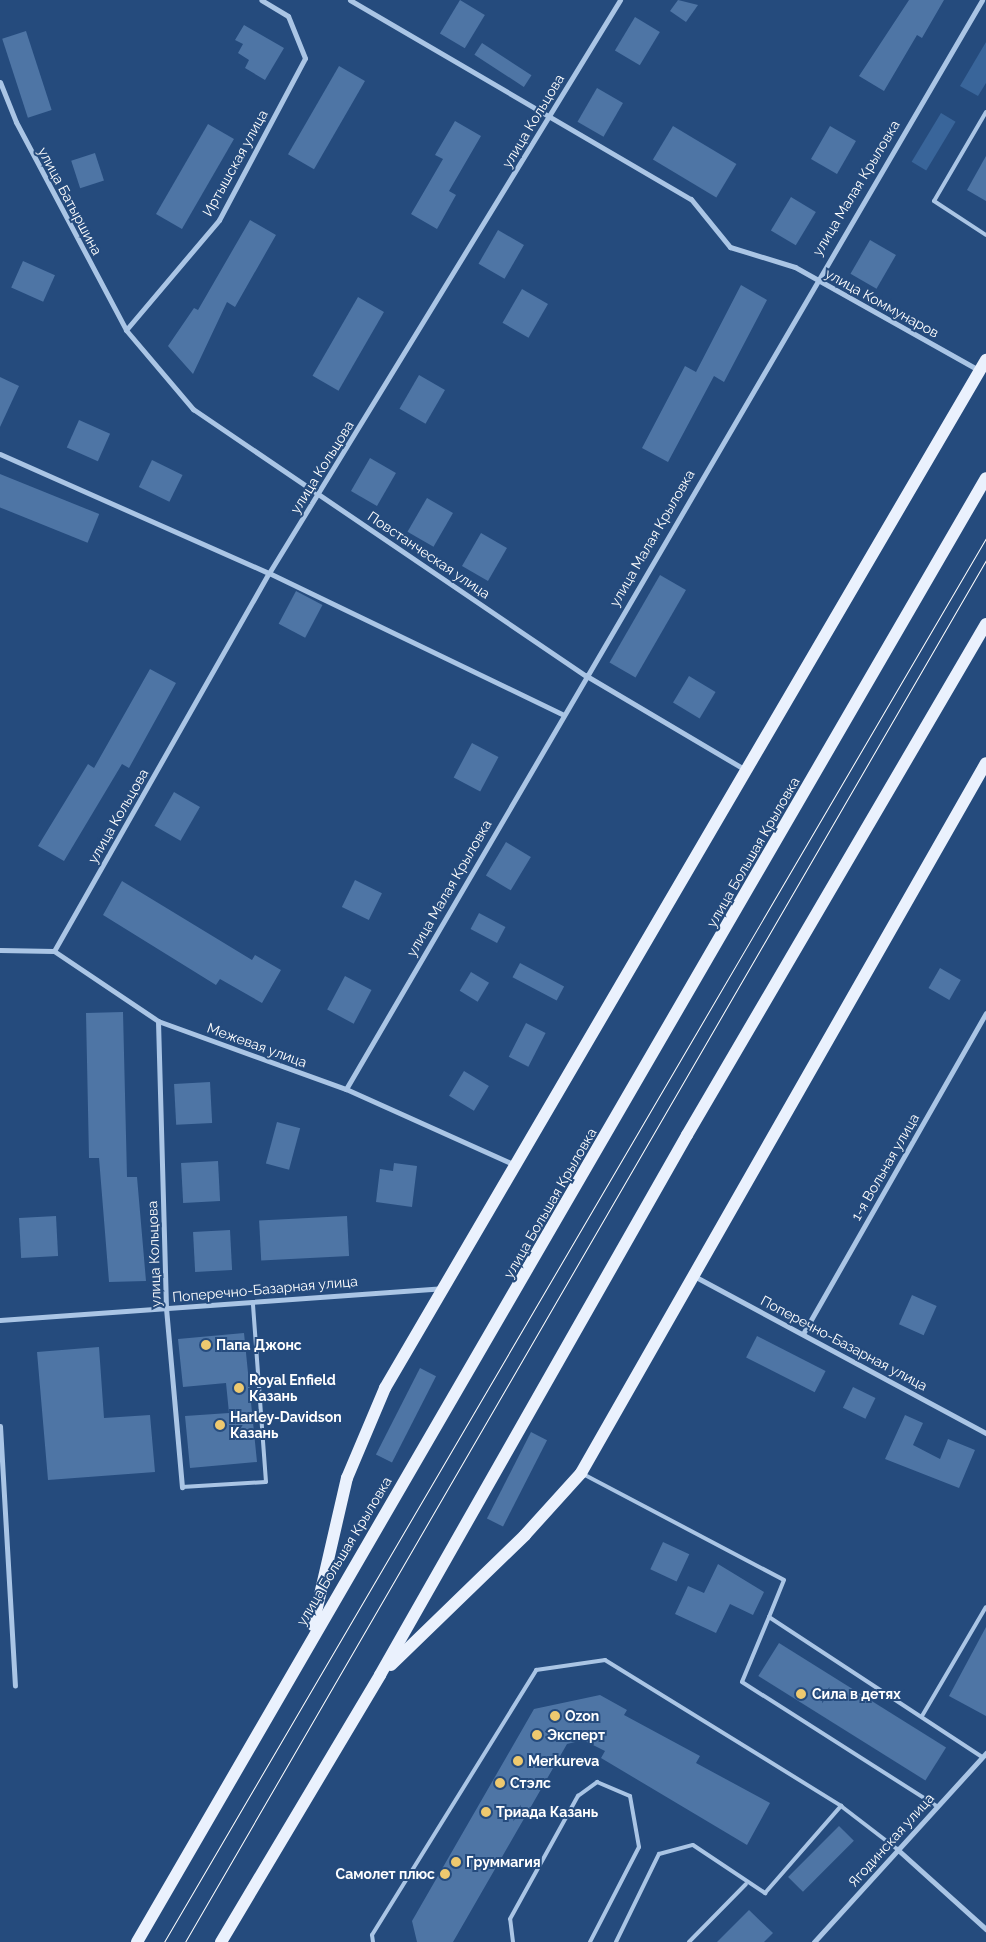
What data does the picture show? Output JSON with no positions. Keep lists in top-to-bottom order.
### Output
{
  "streets": {
    "main road": ["улица Большая Крыловка"],
    "street": [
      "улица Кольцова",
      "Иртышская улица",
      "улица Малая Крыловка",
      "улица Батыршина",
      "улица Коммунаров",
      "Повстанческая улица",
      "Межевая улица",
      "1-я Вольная улица",
      "Поперечно-Базарная улица",
      "Ягодинская улица"
    ]
  },
  "crossings": [
    ["улица Кольцова", "улица Коммунаров"],
    ["улица Кольцова", "Повстанческая улица"],
    ["улица Кольцова", "Межевая улица"],
    ["улица Кольцова", "Поперечно-Базарная улица"],
    ["Иртышская улица", "улица Батыршина"],
    ["Иртышская улица", "Повстанческая улица"],
    ["улица Малая Крыловка", "улица Коммунаров"],
    ["улица Малая Крыловка", "Повстанческая улица"],
    ["улица Малая Крыловка", "Межевая улица"],
    ["улица Батыршина", "Повстанческая улица"],
    ["1-я Вольная улица", "Поперечно-Базарная улица"]
  ],
  "places": [
    "Папа Джонс",
    "Royal Enfield Казань",
    "Harley-Davidson Казань",
    "Сила в детях",
    "Ozon",
    "Эксперт",
    "Merkureva",
    "Стэлс",
    "Триада Казань",
    "Груммагия",
    "Самолет плюс"
  ]
}
